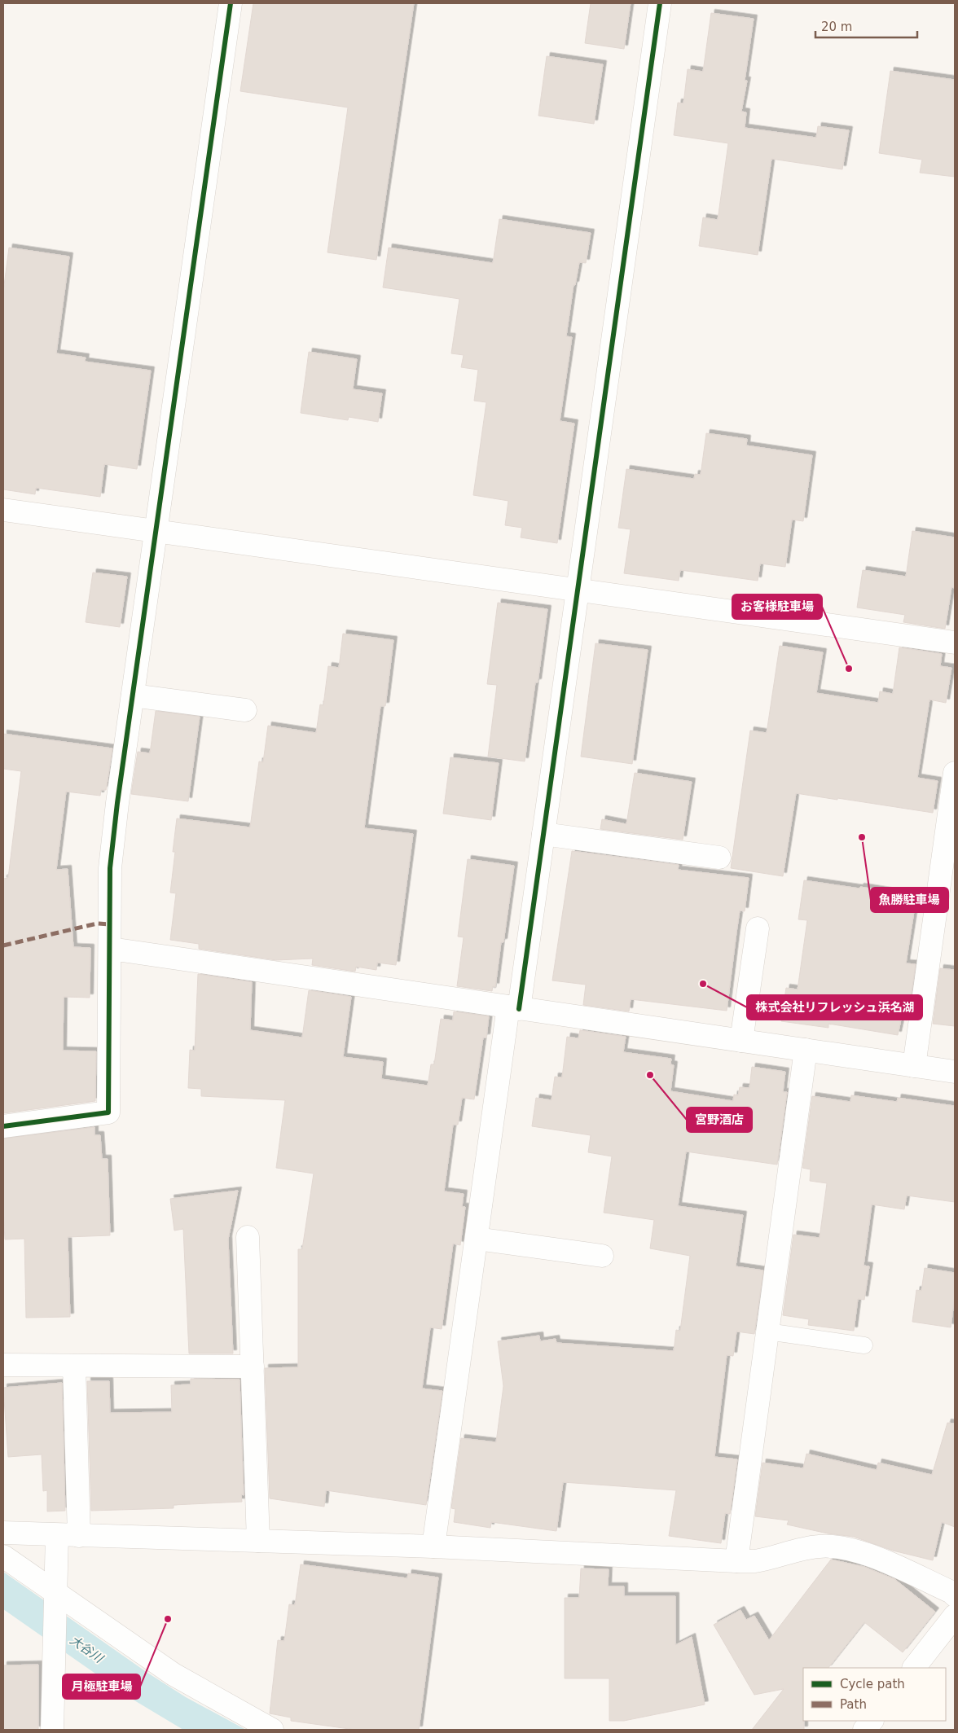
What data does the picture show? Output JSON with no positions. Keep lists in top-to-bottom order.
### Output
{
  "water": ["大谷川"],
  "places": [
    "お客様駐車場",
    "魚勝駐車場",
    "株式会社リフレッシュ浜名湖",
    "宮野酒店",
    "月極駐車場"
  ],
  "legend": ["Cycle path", "Path"],
  "scale_bar": "20 m"
}
